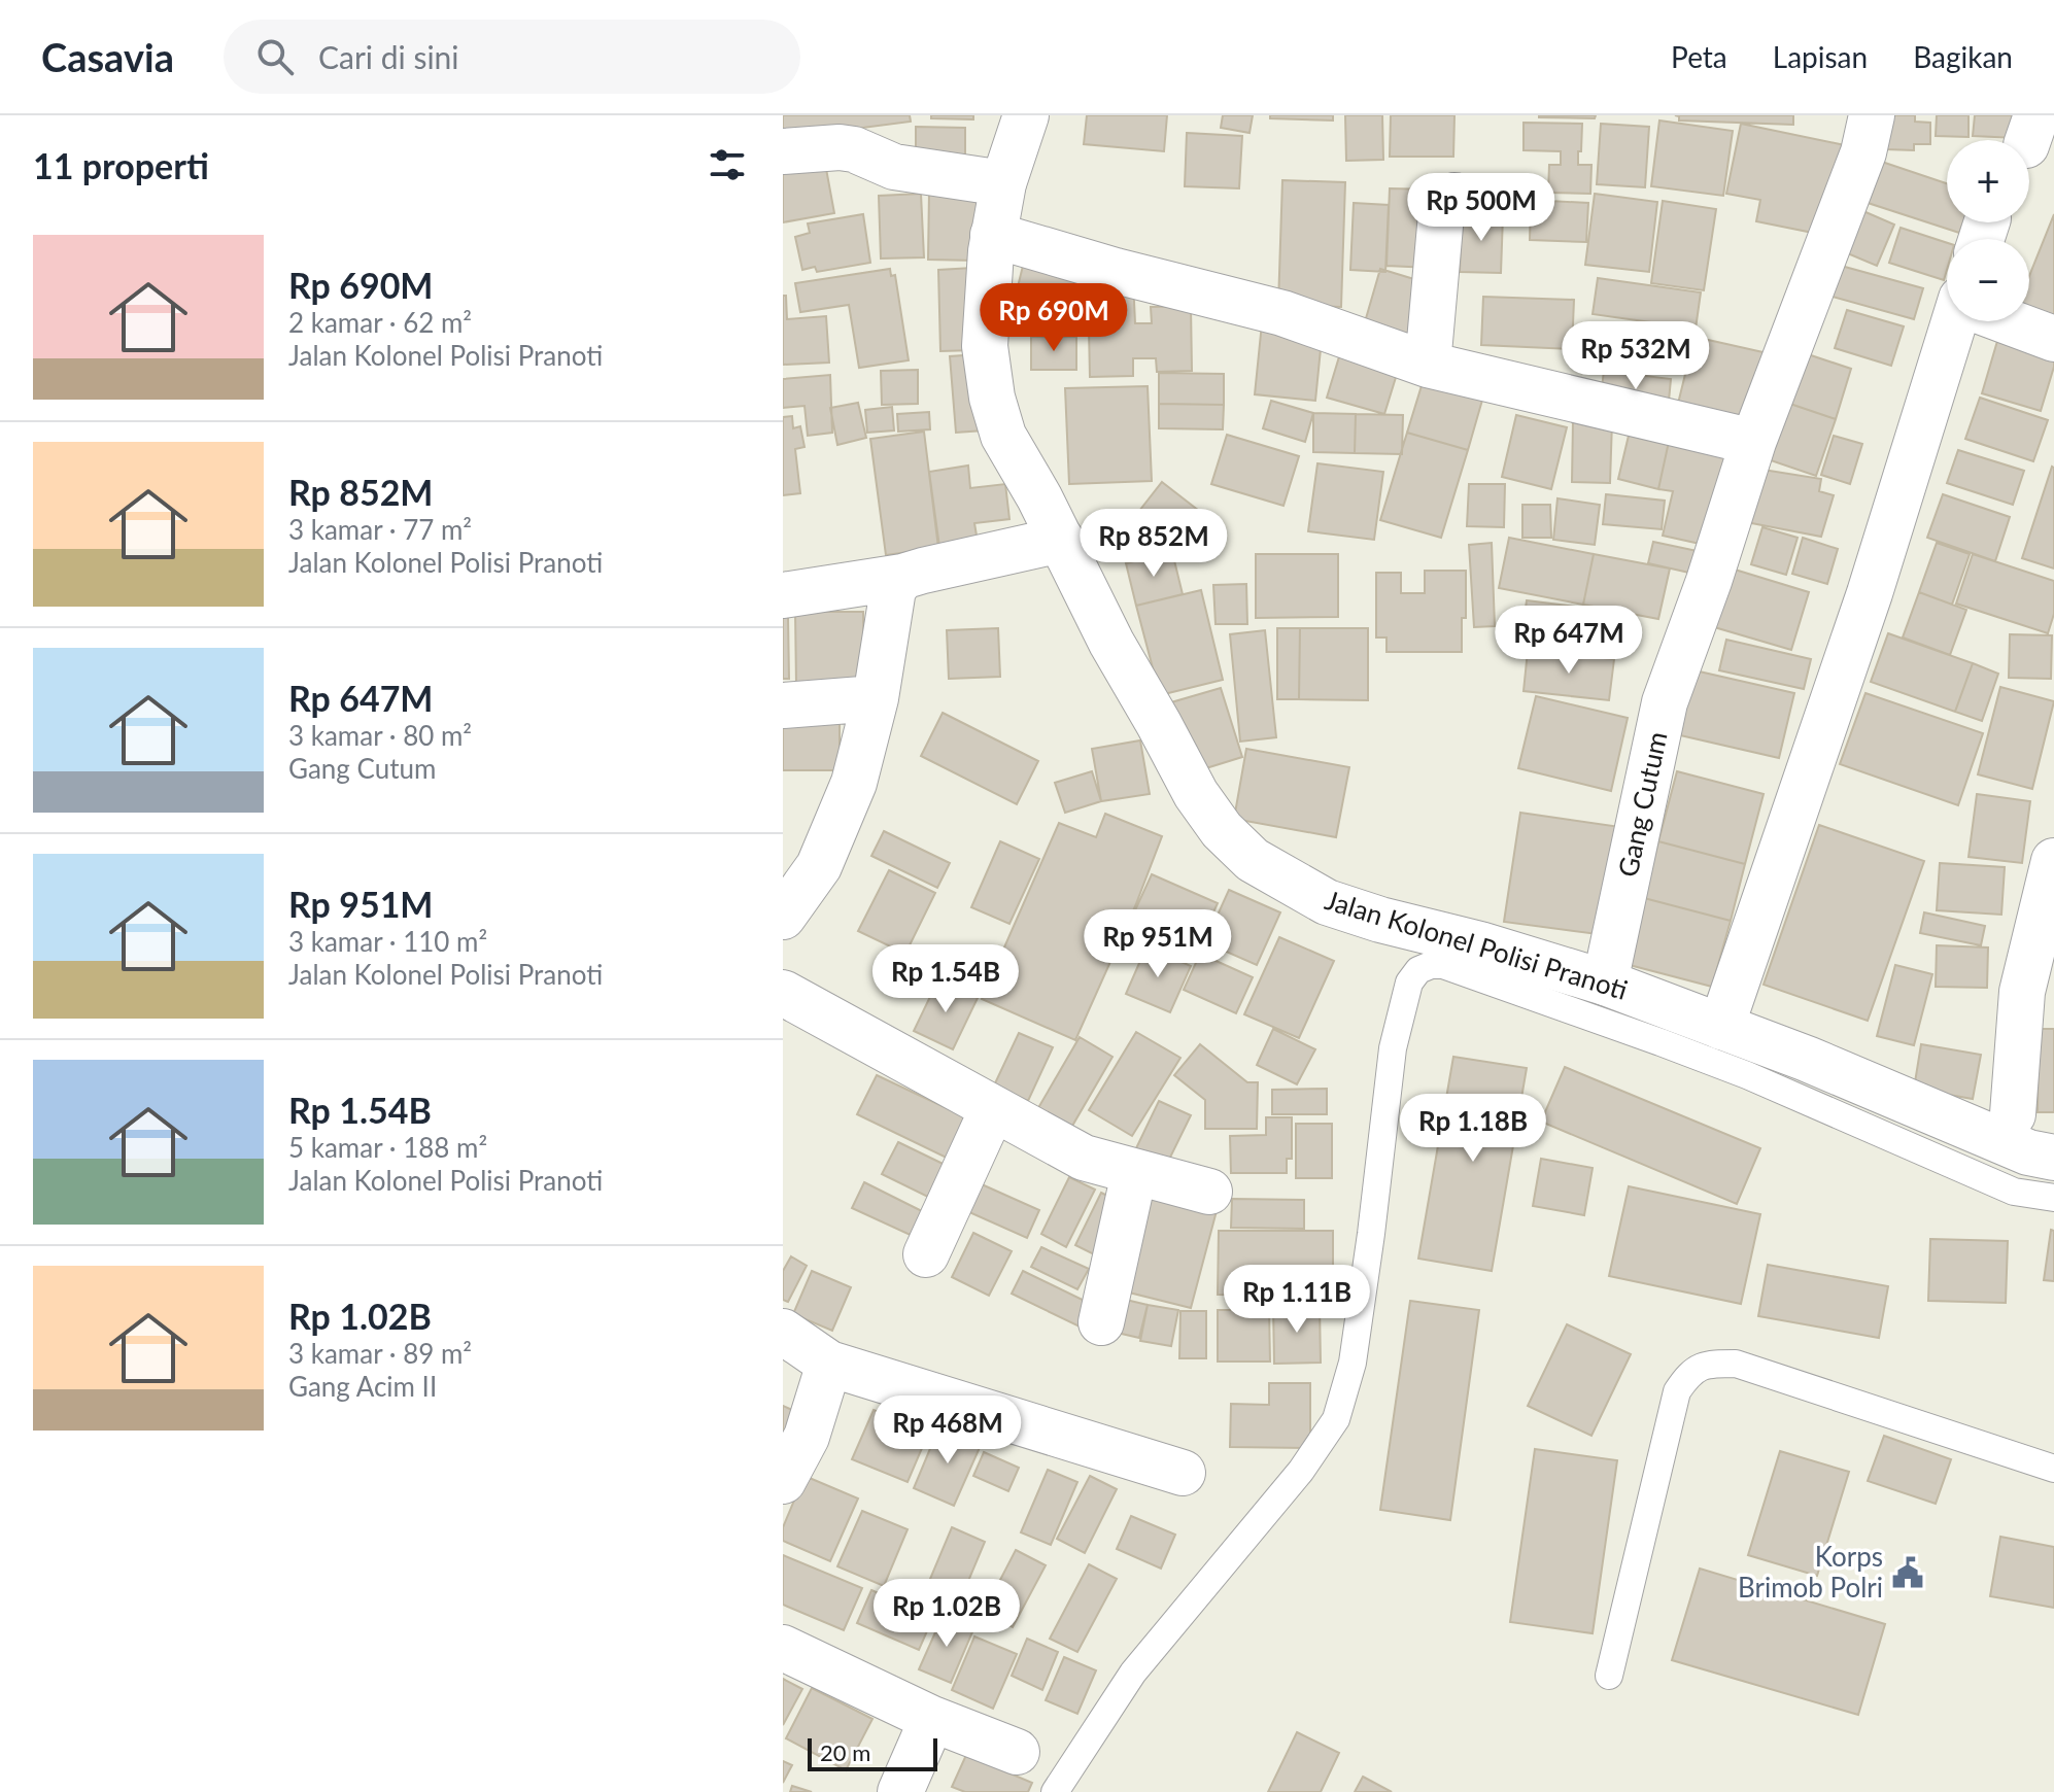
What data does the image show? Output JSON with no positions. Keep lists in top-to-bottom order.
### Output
{
  "streets": {
    "street": ["Gang Cutum", "Jalan Kolonel Polisi Pranoti"]
  },
  "crossings": [
    ["Gang Cutum", "Jalan Kolonel Polisi Pranoti"]
  ],
  "places": {
    "public building": ["Korps Brimob Polri"]
  },
  "scale_bar": "20 m",
  "page": {
    "header": "Casavia",
    "search": "Cari di sini",
    "nav": ["Peta", "Lapisan", "Bagikan"],
    "heading": "11 properti",
    "map_buttons": ["+", "−"],
    "price": [
      "Rp 500M",
      "Rp 690M",
      "Rp 532M",
      "Rp 852M",
      "Rp 647M",
      "Rp 951M",
      "Rp 1.54B",
      "Rp 1.18B",
      "Rp 1.11B",
      "Rp 468M",
      "Rp 1.02B"
    ],
    "list": [
      {
        "name": "Rp 690M",
        "note": "2 kamar · 62 m² · Jalan Kolonel Polisi Pranoti"
      },
      {
        "name": "Rp 852M",
        "note": "3 kamar · 77 m² · Jalan Kolonel Polisi Pranoti"
      },
      {
        "name": "Rp 647M",
        "note": "3 kamar · 80 m² · Gang Cutum"
      },
      {
        "name": "Rp 951M",
        "note": "3 kamar · 110 m² · Jalan Kolonel Polisi Pranoti"
      },
      {
        "name": "Rp 1.54B",
        "note": "5 kamar · 188 m² · Jalan Kolonel Polisi Pranoti"
      },
      {
        "name": "Rp 1.02B",
        "note": "3 kamar · 89 m² · Gang Acim II"
      }
    ],
    "scale": "20 m"
  }
}
